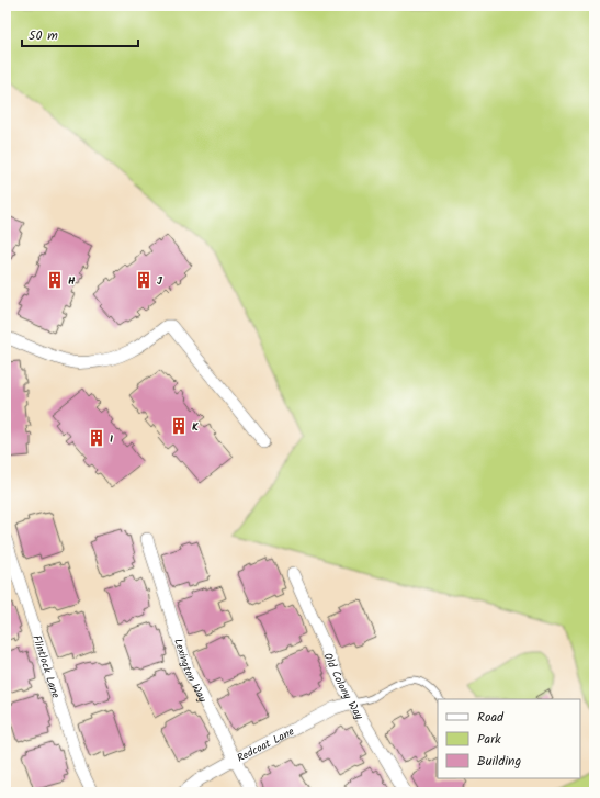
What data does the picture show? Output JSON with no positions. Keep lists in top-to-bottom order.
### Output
{
  "streets": {
    "street": [
      "Flintlock Lane",
      "Lexington Way",
      "Old Colony Way",
      "Redcoat Lane"
    ]
  },
  "crossings": [
    ["Lexington Way", "Redcoat Lane"],
    ["Old Colony Way", "Redcoat Lane"]
  ],
  "places": {
    "building": [
      "H",
      "J",
      "K",
      "I"
    ]
  },
  "legend": ["Road", "Park", "Building"],
  "scale_bar": "50 m"
}
